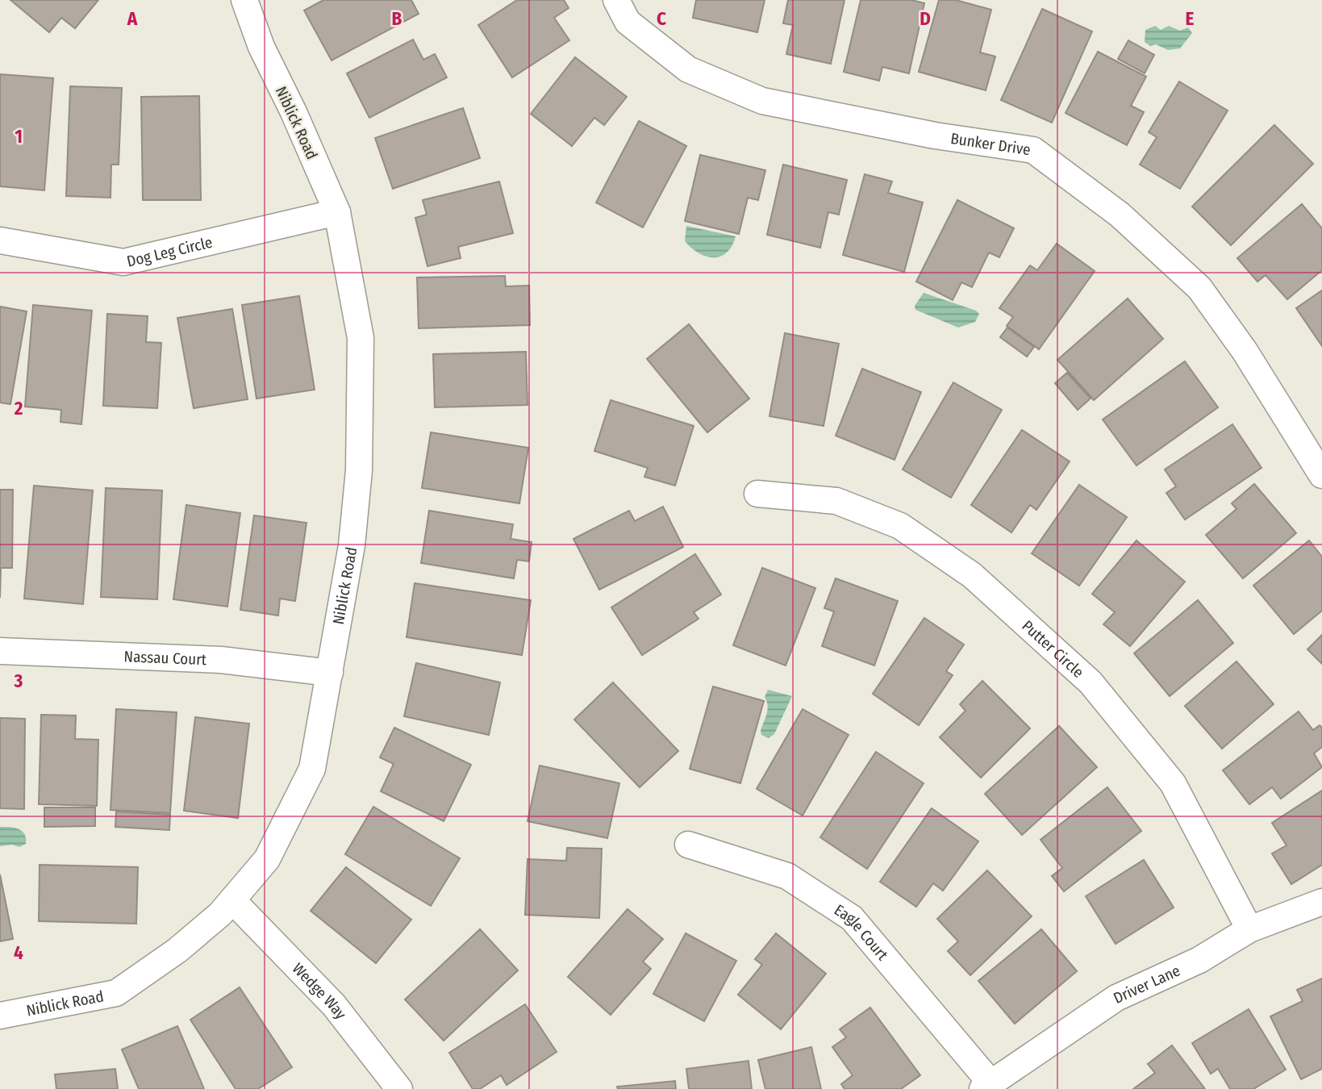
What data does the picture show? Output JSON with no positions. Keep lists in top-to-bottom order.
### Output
{
  "streets": {
    "street": [
      "Niblick Road",
      "Bunker Drive",
      "Dog Leg Circle",
      "Putter Circle",
      "Nassau Court",
      "Eagle Court",
      "Driver Lane",
      "Wedge Way"
    ]
  },
  "crossings": [
    ["Niblick Road", "Dog Leg Circle"],
    ["Niblick Road", "Nassau Court"],
    ["Niblick Road", "Wedge Way"],
    ["Putter Circle", "Driver Lane"],
    ["Eagle Court", "Driver Lane"]
  ],
  "grid": {
    "columns": [
      "A",
      "B",
      "C",
      "D",
      "E"
    ],
    "rows": [
      "1",
      "2",
      "3",
      "4"
    ]
  }
}
